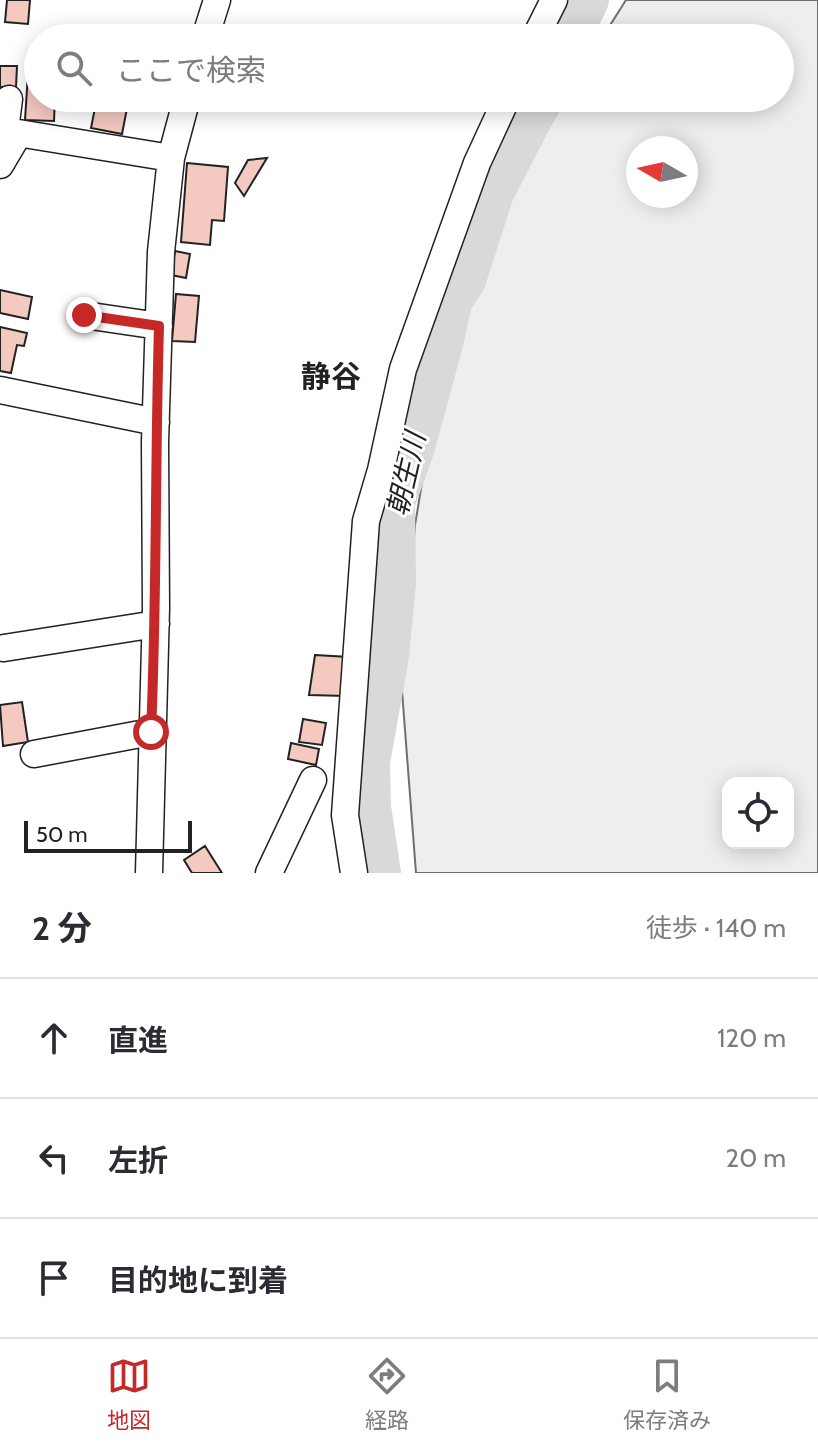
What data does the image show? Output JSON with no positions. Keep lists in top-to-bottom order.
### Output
{
  "districts": ["静谷"],
  "water": ["朝生川"],
  "scale_bar": "50 m",
  "north": "left",
  "page": {
    "search": "ここで検索",
    "scale": "50 m",
    "heading": ["2 分", "徒歩 · 140 m"],
    "list": [
      ["直進", "120 m"],
      ["左折", "20 m"],
      "目的地に到着"
    ],
    "nav": ["地図", "経路", "保存済み"]
  }
}
